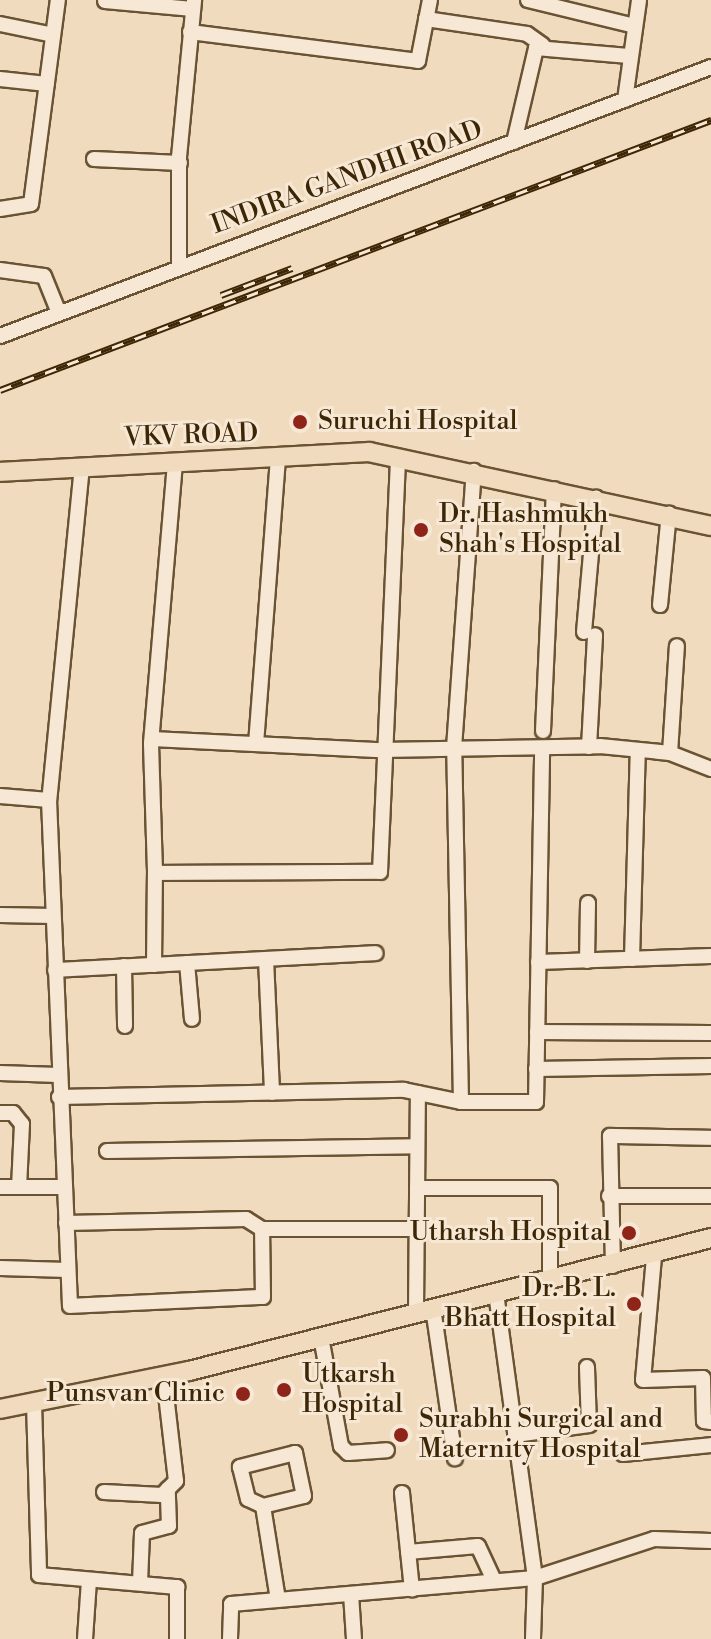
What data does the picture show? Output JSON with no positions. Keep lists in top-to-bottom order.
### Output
{
  "streets": {
    "main road": ["VKV ROAD"],
    "street": ["INDIRA GANDHI ROAD"]
  },
  "places": [
    "Suruchi Hospital",
    "Dr. Hashmukh Shah's Hospital",
    "Utharsh Hospital",
    "Dr. B. L. Bhatt Hospital",
    "Utkarsh Hospital",
    "Punsvan Clinic",
    "Surabhi Surgical and Maternity Hospital"
  ]
}
